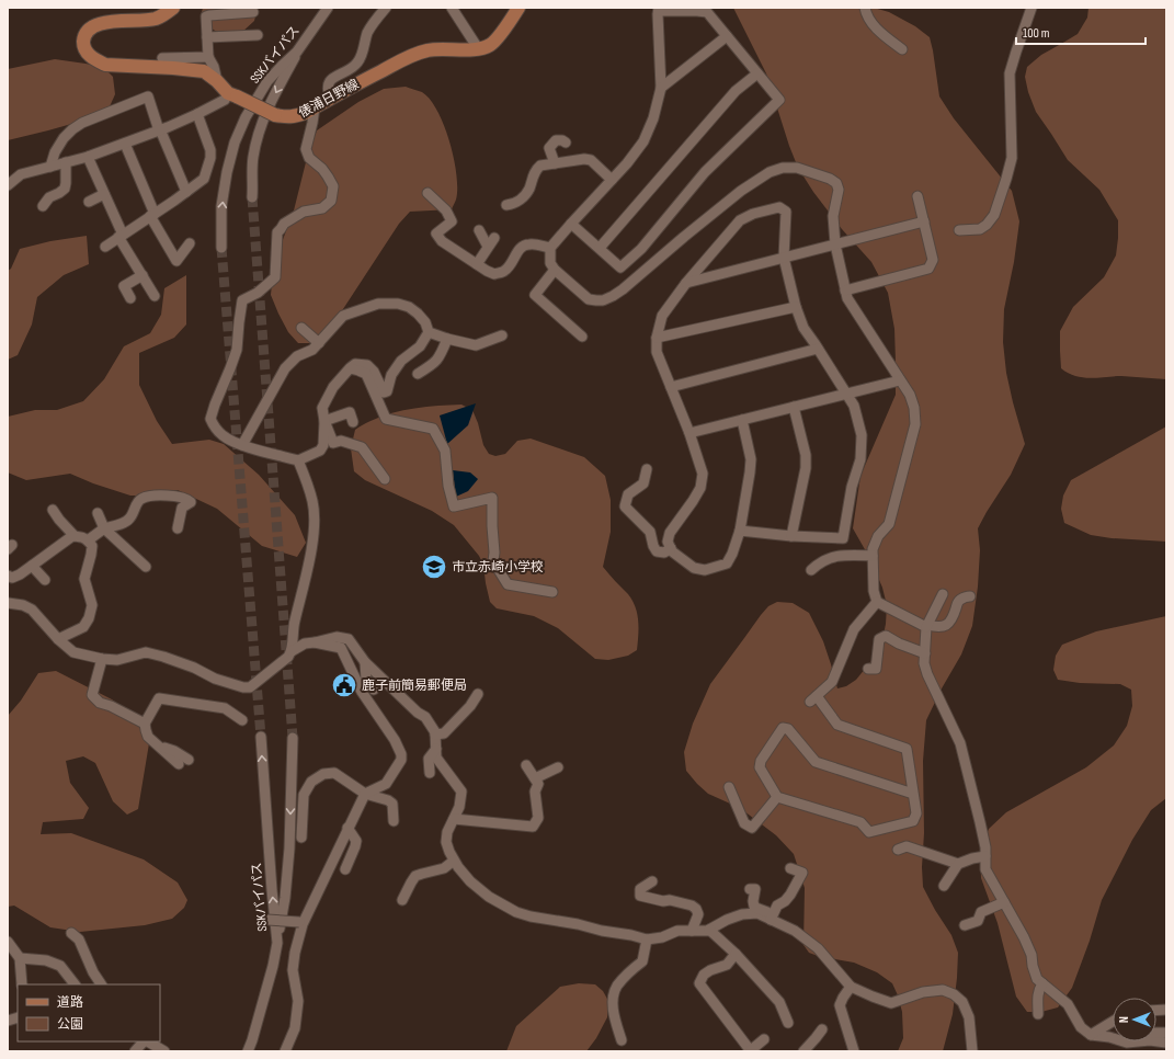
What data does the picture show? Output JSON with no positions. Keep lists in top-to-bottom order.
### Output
{
  "streets": {
    "main road": ["俵浦日野線"],
    "street": ["SSKバイパス"]
  },
  "places": {
    "school or university": ["市立赤崎小学校"],
    "public building": ["鹿子前簡易郵便局"]
  },
  "legend": ["道路", "公園"],
  "scale_bar": "100 m",
  "north": "left"
}
